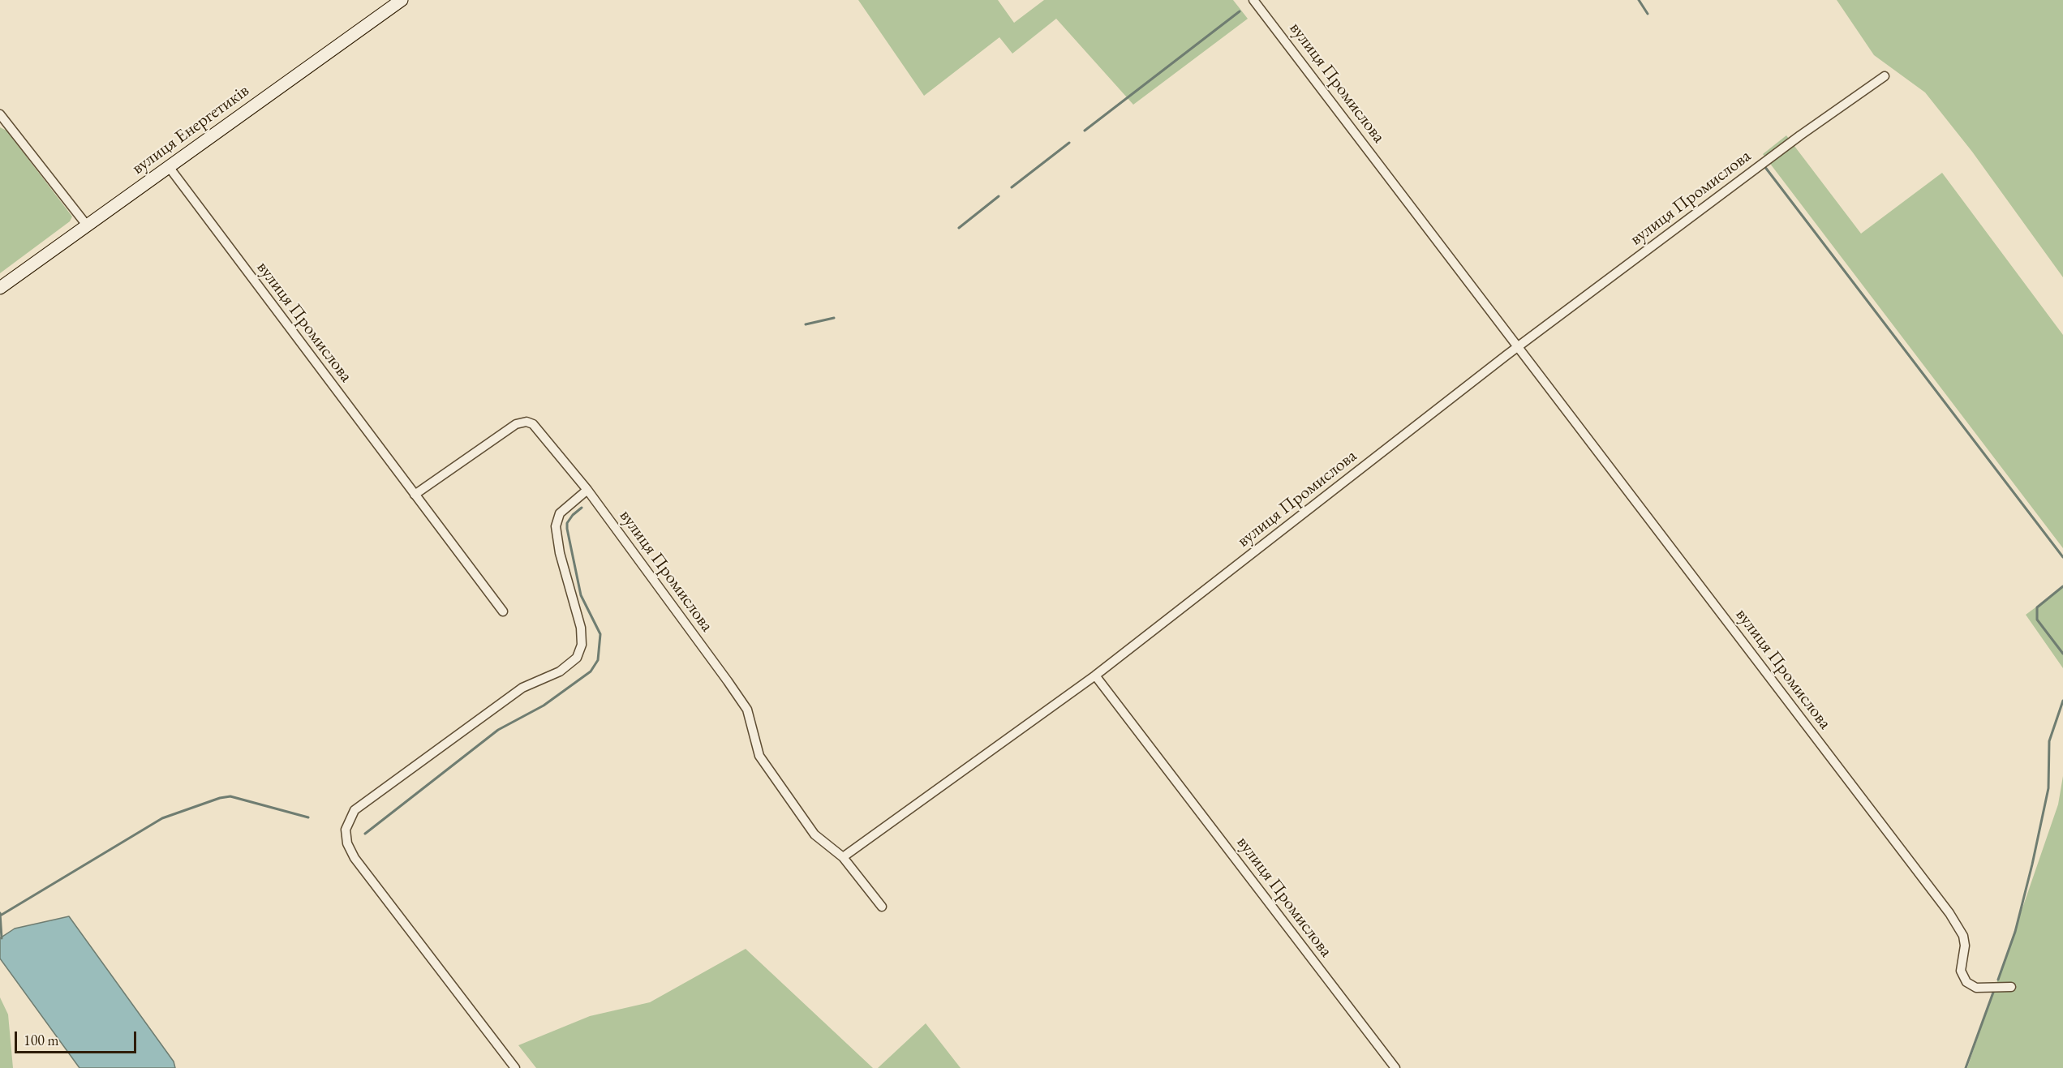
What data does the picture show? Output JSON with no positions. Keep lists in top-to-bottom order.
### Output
{
  "streets": {
    "main road": ["вулиця Енергетиків"],
    "street": ["вулиця Промислова"]
  },
  "crossings": [
    ["вулиця Промислова", "вулиця Енергетиків"]
  ],
  "scale_bar": "100 m"
}
